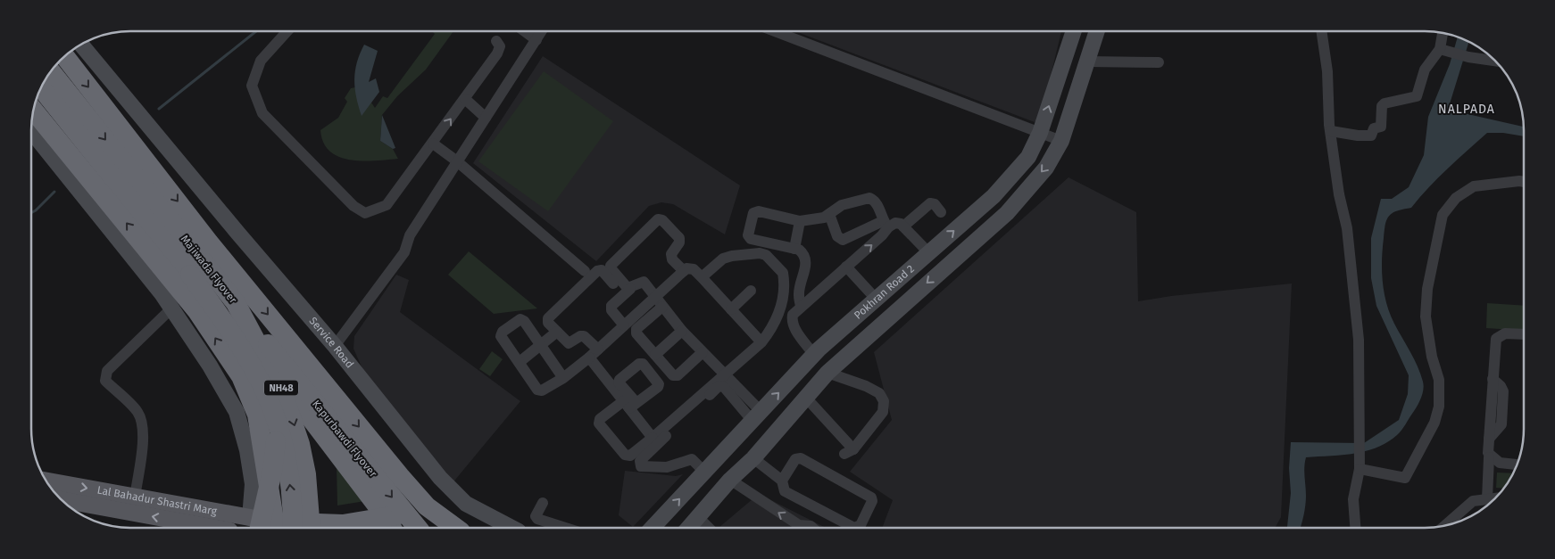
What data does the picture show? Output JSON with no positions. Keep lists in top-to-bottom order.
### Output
{
  "streets": {
    "highway": ["Majiwada Flyover", "NH48", "Kapurbawdi Flyover"],
    "main road": ["Pokhran Road 2", "Service Road", "Lal Bahadur Shastri Marg"]
  },
  "crossings": [
    ["Majiwada Flyover", "Kapurbawdi Flyover"]
  ],
  "districts": ["NALPADA"]
}
